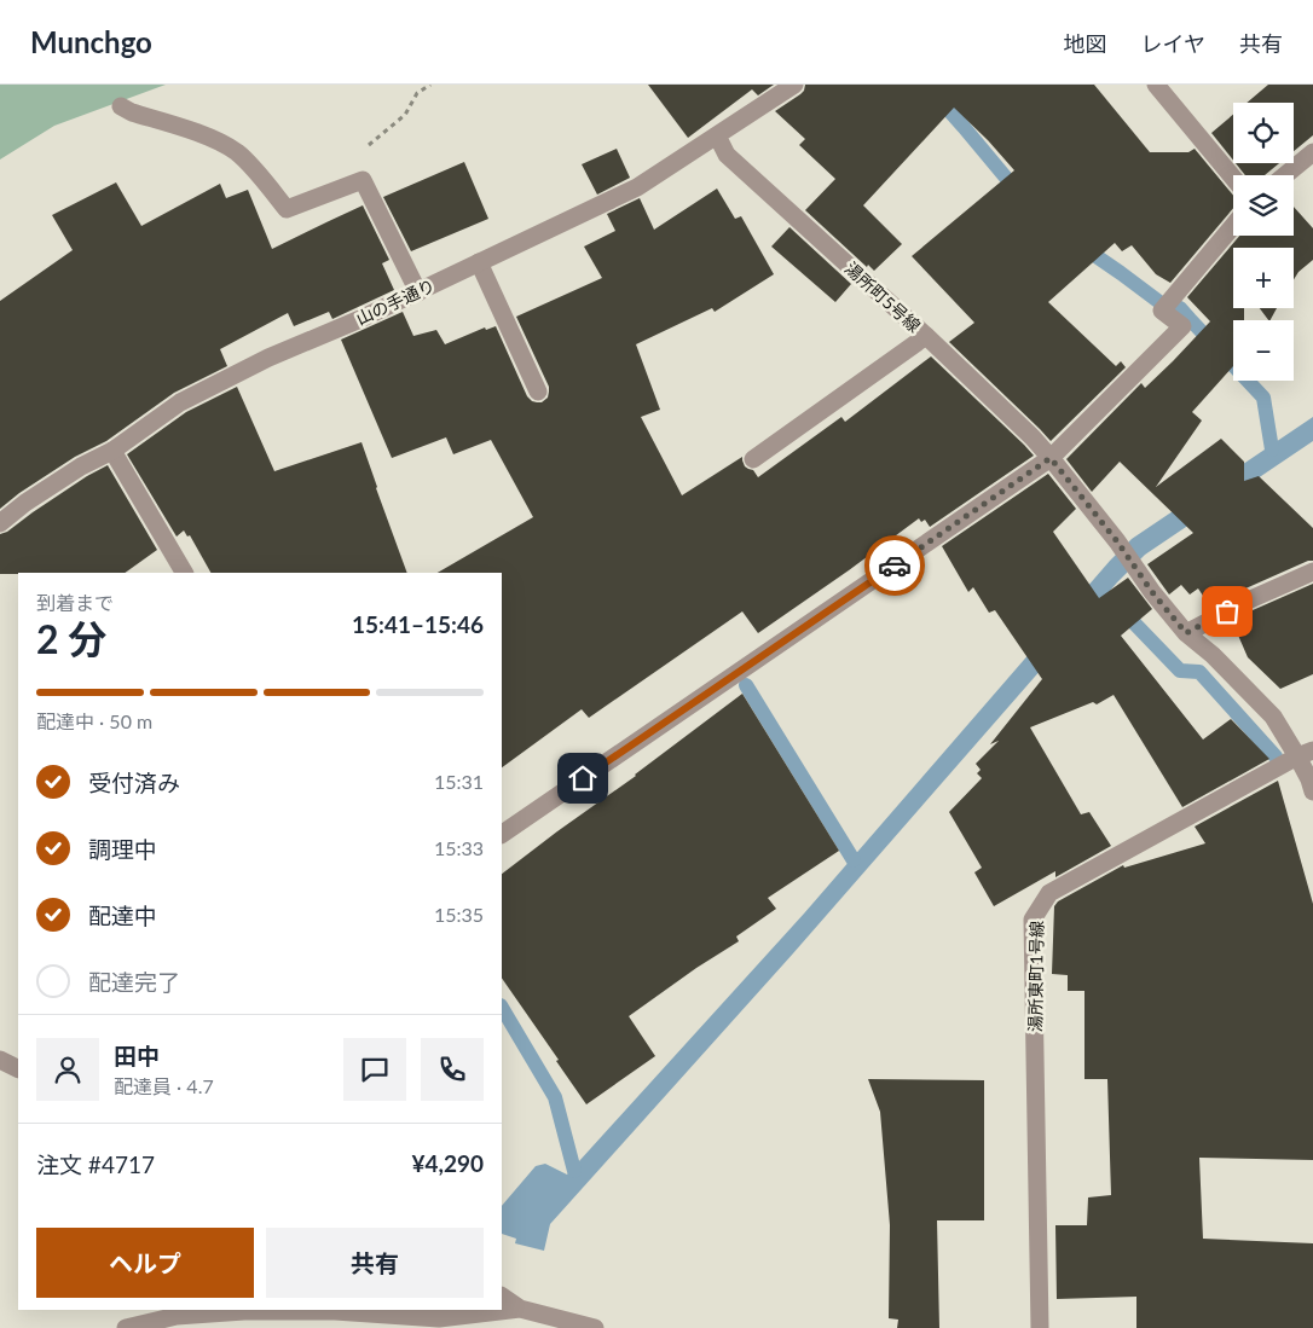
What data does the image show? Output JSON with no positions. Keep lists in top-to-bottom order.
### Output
{
  "streets": {
    "street": ["湯所町5号線", "山の手通り", "湯所東町1号線"]
  },
  "crossings": [
    ["湯所町5号線", "山の手通り"],
    ["湯所町5号線", "湯所東町1号線"]
  ],
  "page": {
    "header": "Munchgo",
    "nav": ["地図", "レイヤ", "共有"],
    "map_buttons": ["+", "−"],
    "heading": ["2 分", "到着まで", "15:41–15:46"],
    "panel": [
      "田中",
      "配達員 · 4.7",
      "注文 #4717",
      "¥4,290"
    ],
    "bar": "配達中 · 50 m",
    "list": [
      ["受付済み", "15:31"],
      ["調理中", "15:33"],
      ["配達中", "15:35"],
      "配達完了"
    ],
    "buttons": ["ヘルプ", "共有"]
  }
}
